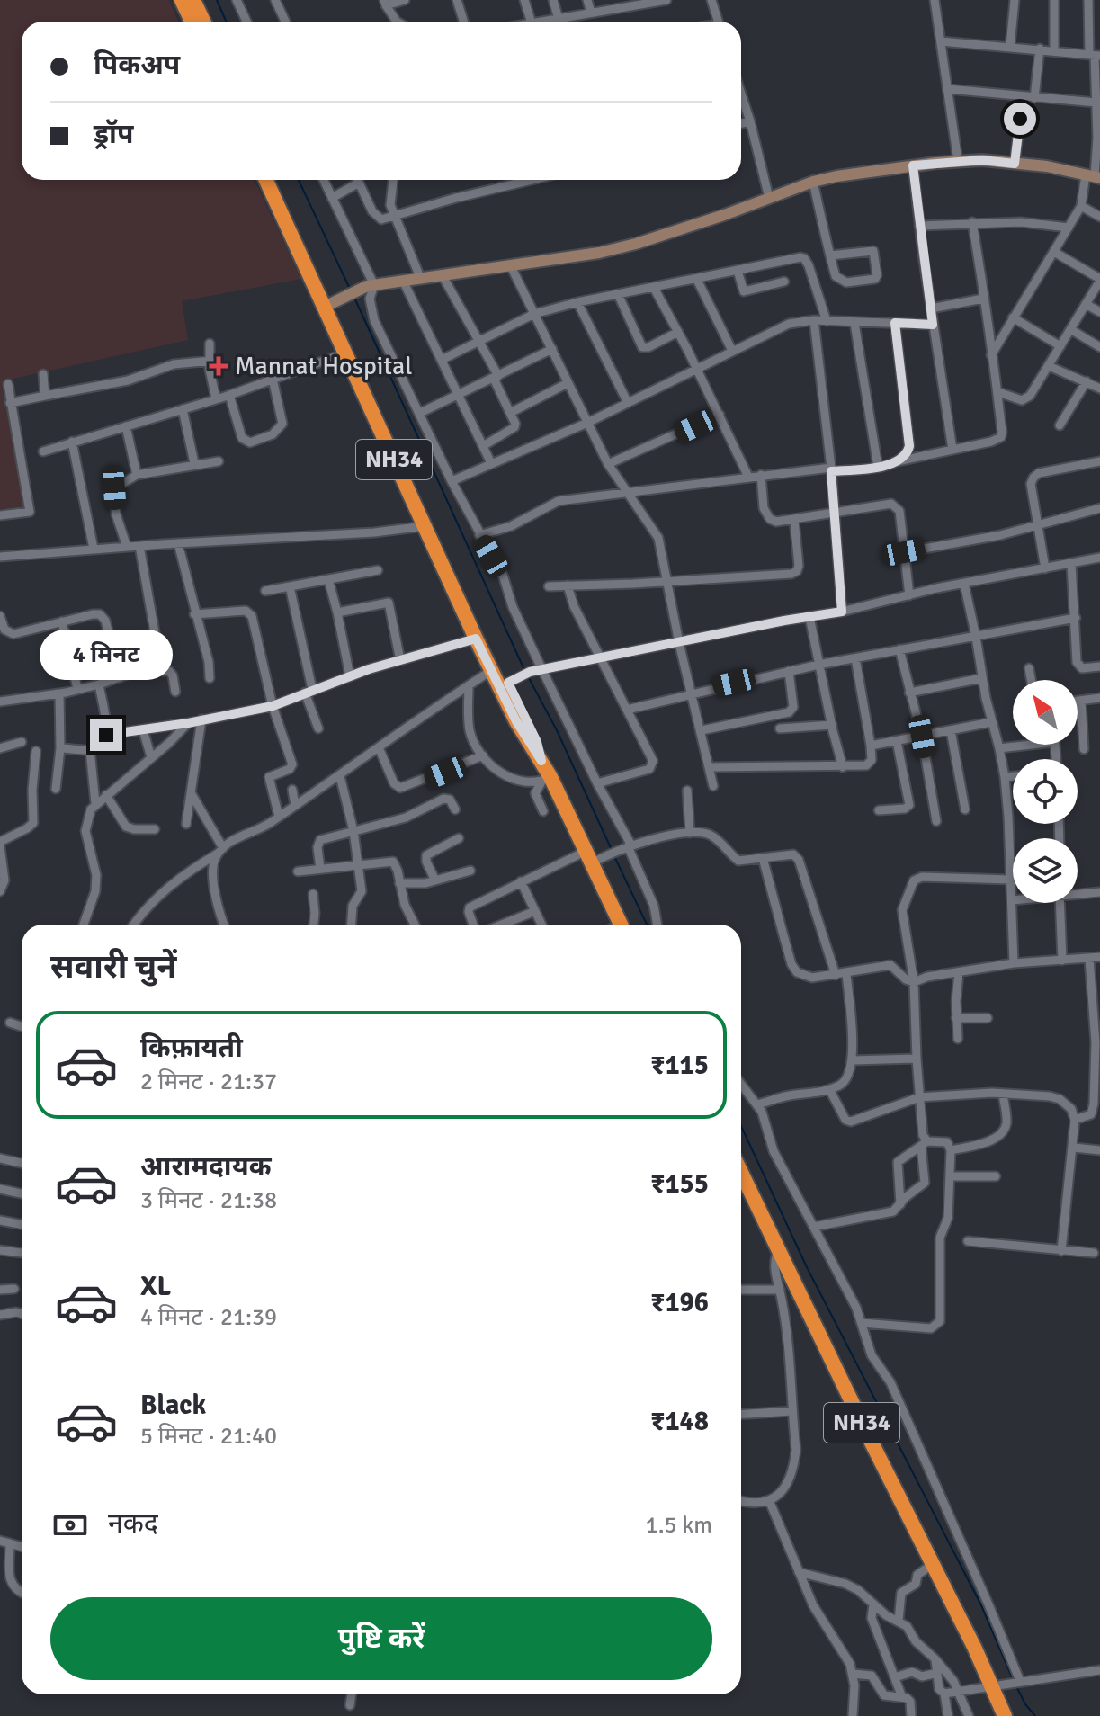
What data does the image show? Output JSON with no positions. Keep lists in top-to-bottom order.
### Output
{
  "streets": {
    "highway": ["NH34"]
  },
  "places": {
    "health": ["Mannat Hospital"]
  },
  "north": "top left",
  "page": {
    "banner": ["पिकअप", "ड्रॉप"],
    "bubble": "4 मिनट",
    "heading": "सवारी चुनें",
    "list": [
      {
        "name": "किफ़ायती",
        "note": "2 मिनट · 21:37",
        "value": "₹115"
      },
      {
        "name": "आरामदायक",
        "note": "3 मिनट · 21:38",
        "value": "₹155"
      },
      {
        "name": "XL",
        "note": "4 मिनट · 21:39",
        "value": "₹196"
      },
      {
        "name": "Black",
        "note": "5 मिनट · 21:40",
        "value": "₹148"
      }
    ],
    "pay": ["नकद", "1.5 km"],
    "buttons": "पुष्टि करें"
  }
}
